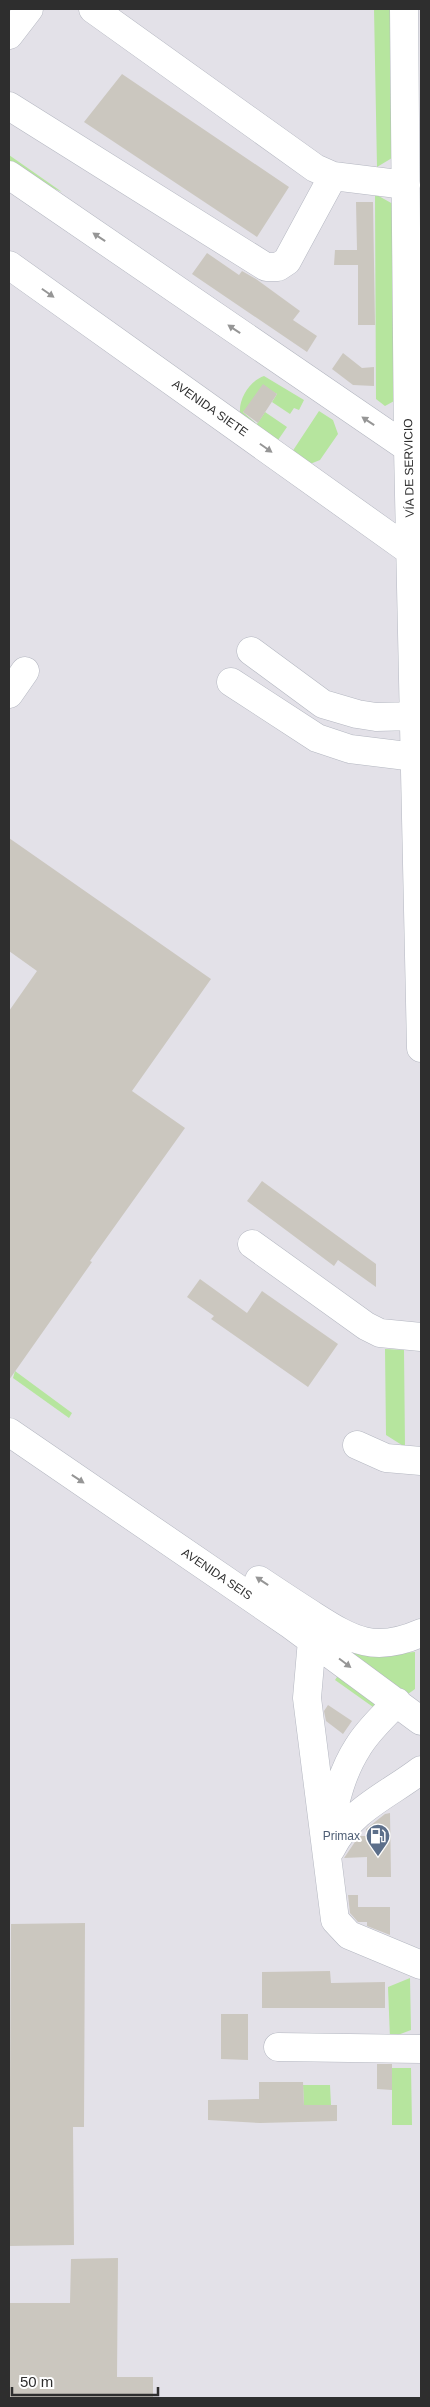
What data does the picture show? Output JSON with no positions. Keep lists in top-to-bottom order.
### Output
{
  "streets": {
    "street": ["AVENIDA SIETE", "VÍA DE SERVICIO", "AVENIDA SEIS"]
  },
  "crossings": [
    ["AVENIDA SIETE", "VÍA DE SERVICIO"]
  ],
  "places": {
    "fuel station": ["Primax"]
  },
  "scale_bar": "50 m"
}
